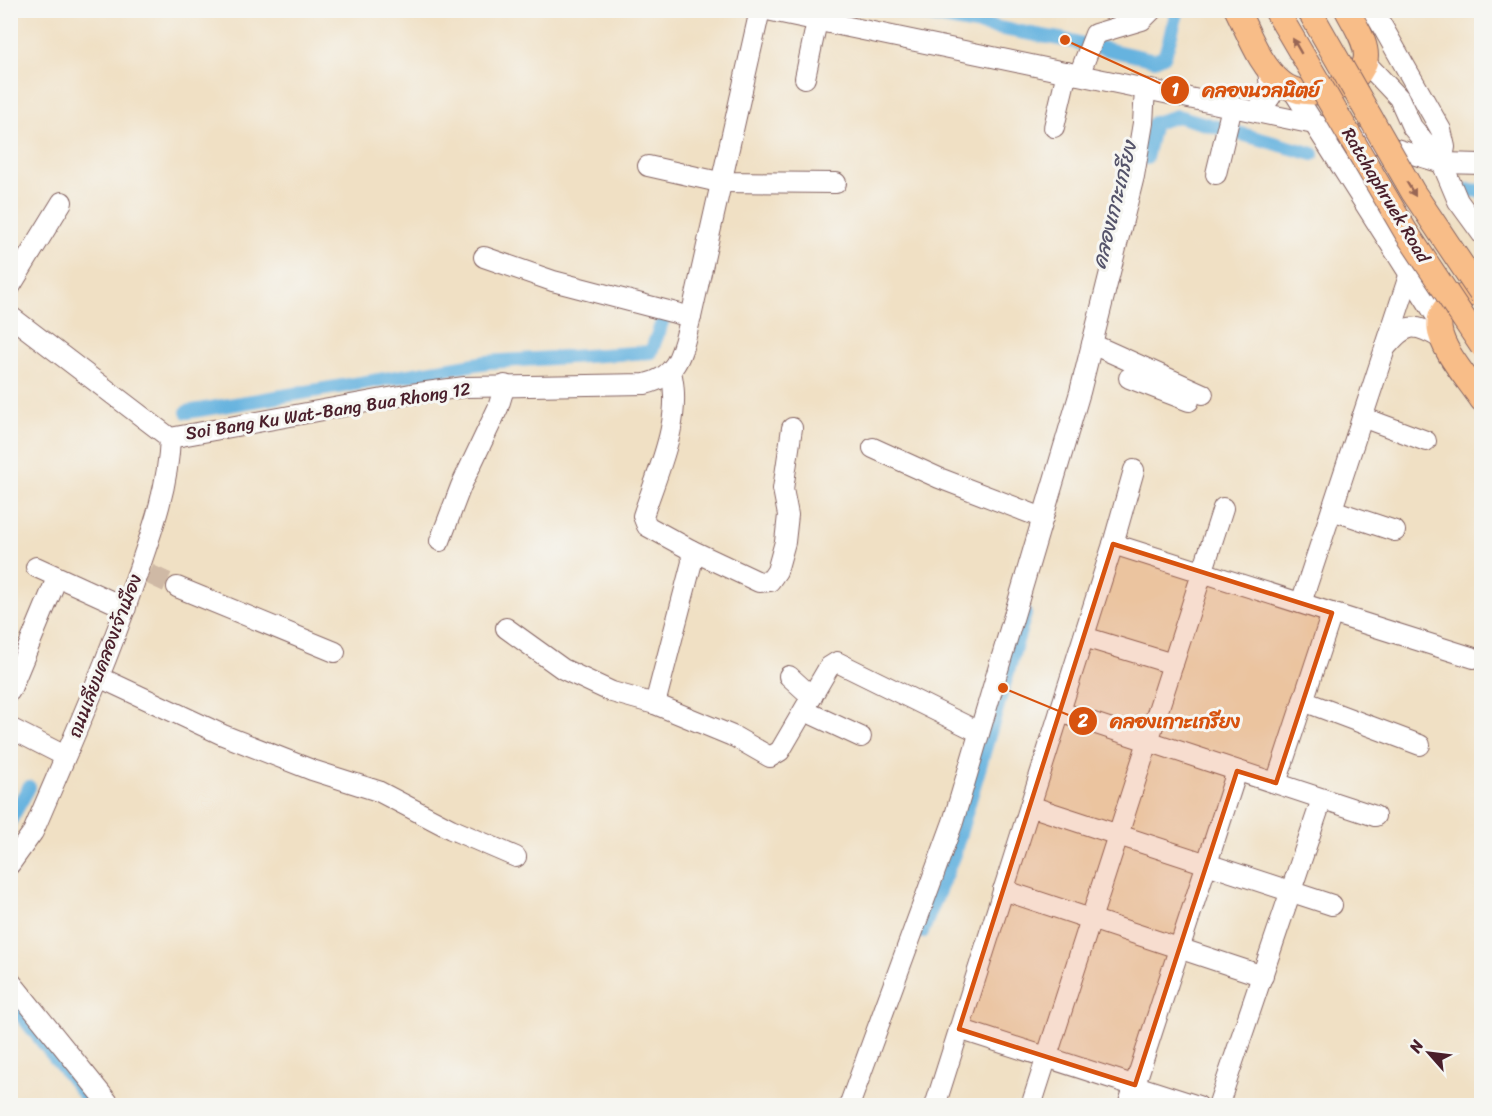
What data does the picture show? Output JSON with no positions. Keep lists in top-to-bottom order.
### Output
{
  "streets": {
    "main road": ["Ratchaphruek Road"],
    "street": ["Soi Bang Ku Wat-Bang Bua Rhong 12", "ถนนเลียบคลองเจ้าเมือง"]
  },
  "crossings": [
    ["Soi Bang Ku Wat-Bang Bua Rhong 12", "ถนนเลียบคลองเจ้าเมือง"]
  ],
  "water": ["คลองเกาะเกรียง"],
  "places": ["คลองนวลนิตย์", "คลองเกาะเกรียง"],
  "north": "top left"
}
